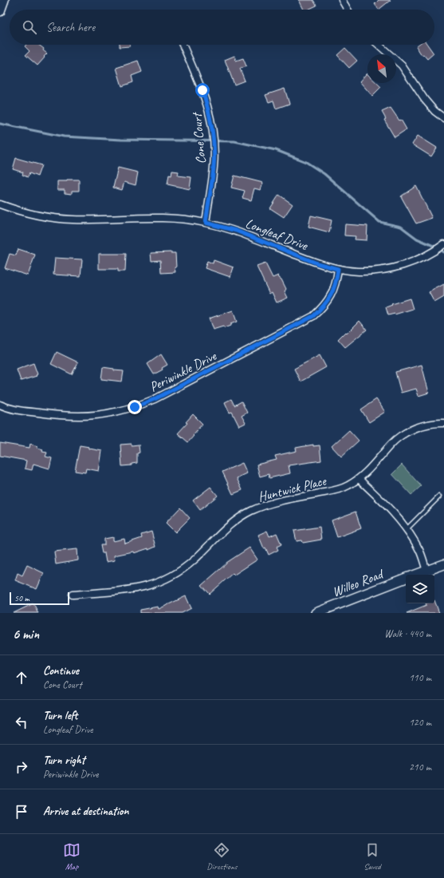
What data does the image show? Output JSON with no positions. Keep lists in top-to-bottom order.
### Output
{
  "streets": {
    "street": [
      "Cone Court",
      "Longleaf Drive",
      "Periwinkle Drive",
      "Huntwick Place",
      "Willeo Road"
    ]
  },
  "crossings": [
    ["Cone Court", "Longleaf Drive"],
    ["Longleaf Drive", "Periwinkle Drive"]
  ],
  "scale_bar": "50 m",
  "north": "top left",
  "page": {
    "search": "Search here",
    "scale": "50 m",
    "heading": ["6 min", "Walk · 440 m"],
    "list": [
      ["Continue", "Cone Court", "110 m"],
      ["Turn left", "Longleaf Drive", "120 m"],
      ["Turn right", "Periwinkle Drive", "210 m"],
      "Arrive at destination"
    ],
    "nav": ["Map", "Directions", "Saved"]
  }
}
